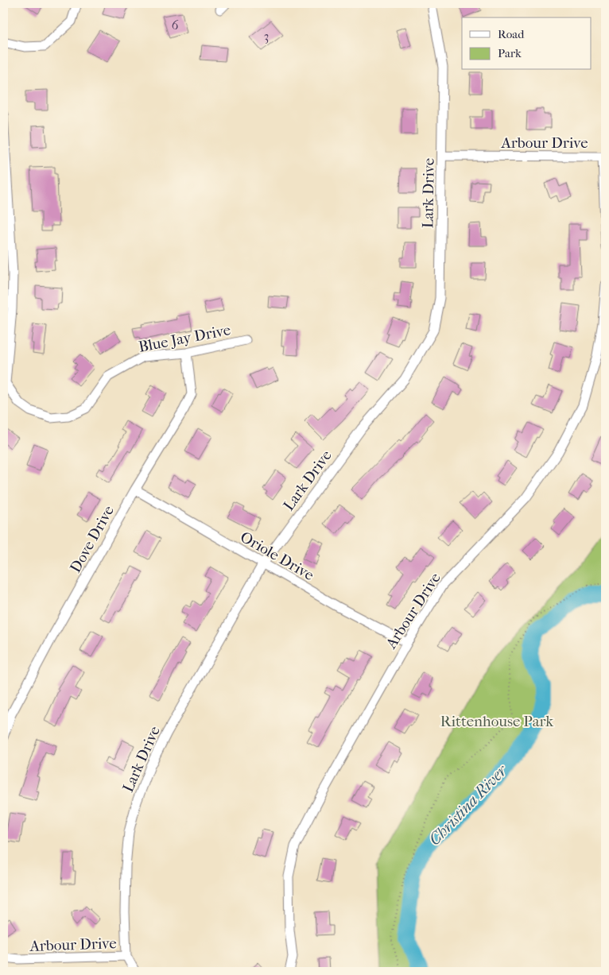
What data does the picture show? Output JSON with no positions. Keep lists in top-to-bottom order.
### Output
{
  "streets": {
    "street": [
      "Arbour Drive",
      "Lark Drive",
      "Blue Jay Drive",
      "Dove Drive",
      "Oriole Drive"
    ]
  },
  "crossings": [
    ["Arbour Drive", "Lark Drive"],
    ["Arbour Drive", "Oriole Drive"],
    ["Lark Drive", "Oriole Drive"],
    ["Blue Jay Drive", "Dove Drive"],
    ["Dove Drive", "Oriole Drive"]
  ],
  "water": ["Christina River"],
  "parks": ["Rittenhouse Park"],
  "house_numbers": ["6", "3"],
  "legend": ["Road", "Park"]
}
